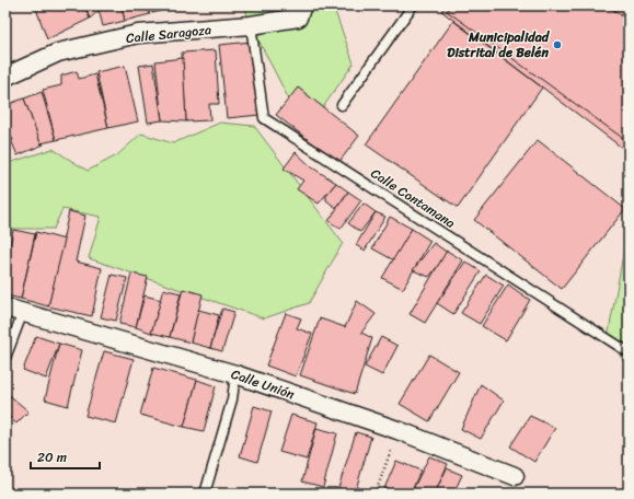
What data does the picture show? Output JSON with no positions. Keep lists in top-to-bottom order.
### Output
{
  "streets": {
    "street": ["Calle Saragoza", "Calle Unión"],
    "lane": ["Calle Contamana"]
  },
  "crossings": [
    ["Calle Saragoza", "Calle Contamana"]
  ],
  "places": ["Municipalidad Distrital de Belén"],
  "scale_bar": "20 m"
}
